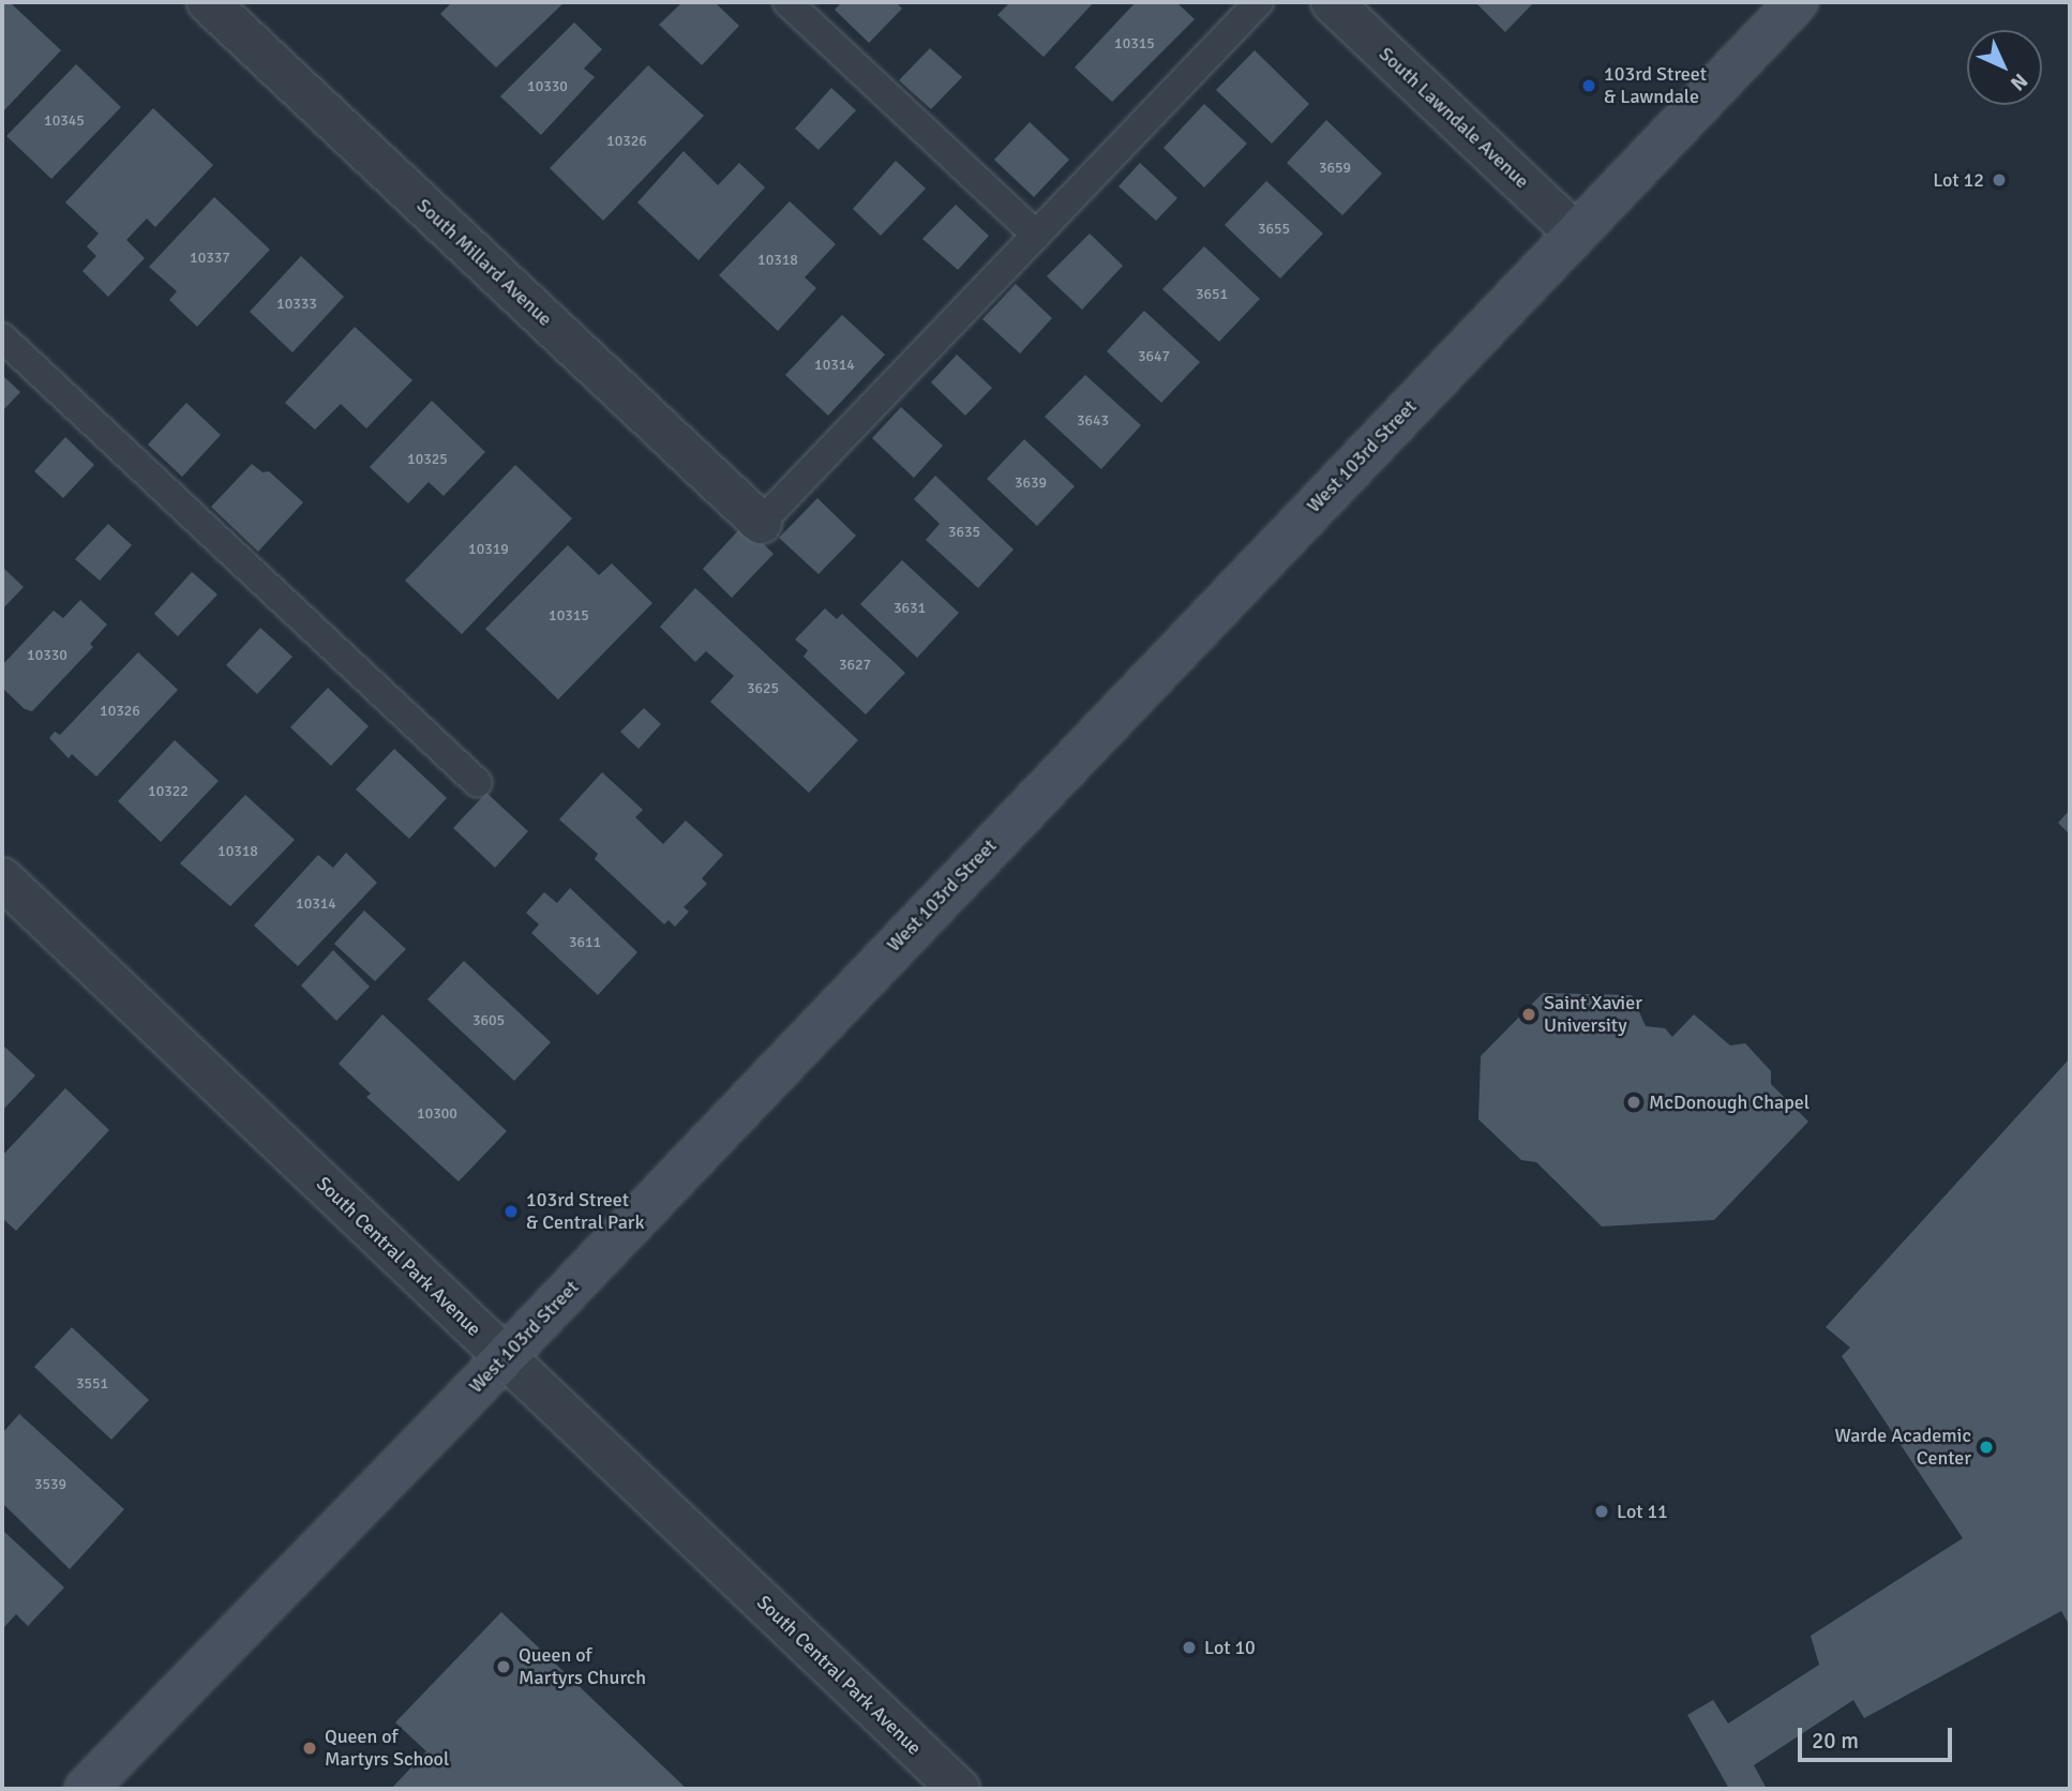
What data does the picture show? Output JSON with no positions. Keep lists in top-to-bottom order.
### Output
{
  "streets": {
    "main road": ["West 103rd Street"],
    "street": ["South Lawndale Avenue", "South Millard Avenue", "South Central Park Avenue"]
  },
  "crossings": [
    ["South Lawndale Avenue", "West 103rd Street"],
    ["West 103rd Street", "South Central Park Avenue"]
  ],
  "places": [
    "103rd Street & Lawndale",
    "Lot 12",
    "Saint Xavier University",
    "McDonough Chapel",
    "103rd Street & Central Park",
    "Warde Academic Center",
    "Lot 11",
    "Lot 10",
    "Queen of Martyrs Church",
    "Queen of Martyrs School"
  ],
  "house_numbers": [
    "10315",
    "10330",
    "10345",
    "10326",
    "3659",
    "3655",
    "10337",
    "10318",
    "3651",
    "10333",
    "3647",
    "10314",
    "3643",
    "10325",
    "3639",
    "3635",
    "10319",
    "3631",
    "10315",
    "10330",
    "3627",
    "3625",
    "10326",
    "10322",
    "10318",
    "10314",
    "3611",
    "3605",
    "10300",
    "3551",
    "3539"
  ],
  "scale_bar": "20 m",
  "north": "bottom right"
}
